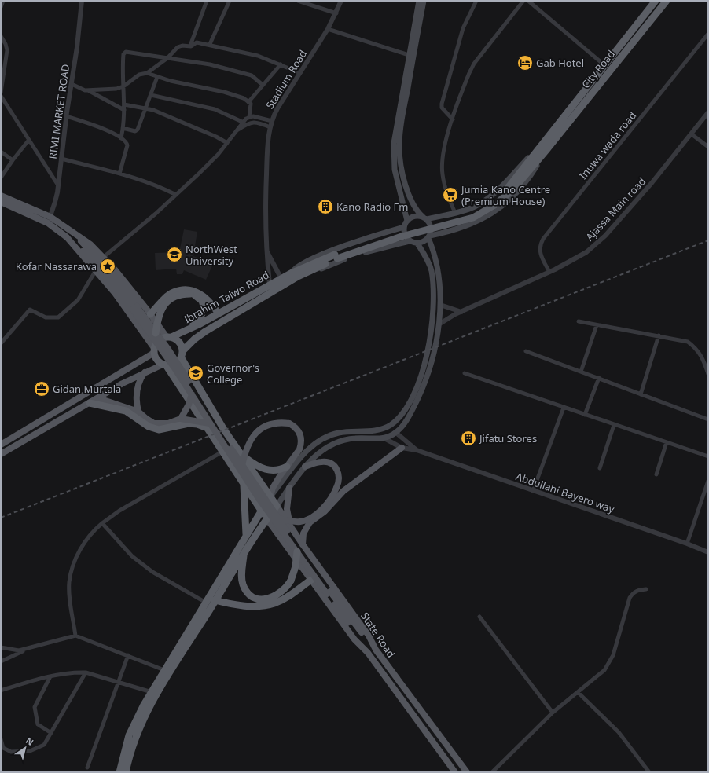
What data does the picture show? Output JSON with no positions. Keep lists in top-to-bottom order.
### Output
{
  "streets": {
    "highway": ["City Road", "Ibrahim Taiwo Road"],
    "main road": ["State Road"],
    "street": [
      "Stadium Road",
      "RIMI MARKET ROAD",
      "Inuwa wada road",
      "Ajassa Main road",
      "Abdullahi Bayero way"
    ]
  },
  "crossings": [
    ["City Road", "Ibrahim Taiwo Road"],
    ["Stadium Road", "Ibrahim Taiwo Road"],
    ["Inuwa wada road", "Ajassa Main road"]
  ],
  "places": {
    "hotel": ["Gab Hotel"],
    "supermarket": ["Jumia Kano Centre (Premium House)"],
    "building": ["Kano Radio Fm", "Jifatu Stores"],
    "school or university": ["NorthWest University", "Governor's College"],
    "place": ["Kofar Nassarawa"],
    "office": ["Gidan Murtala"]
  },
  "north": "top right"
}
